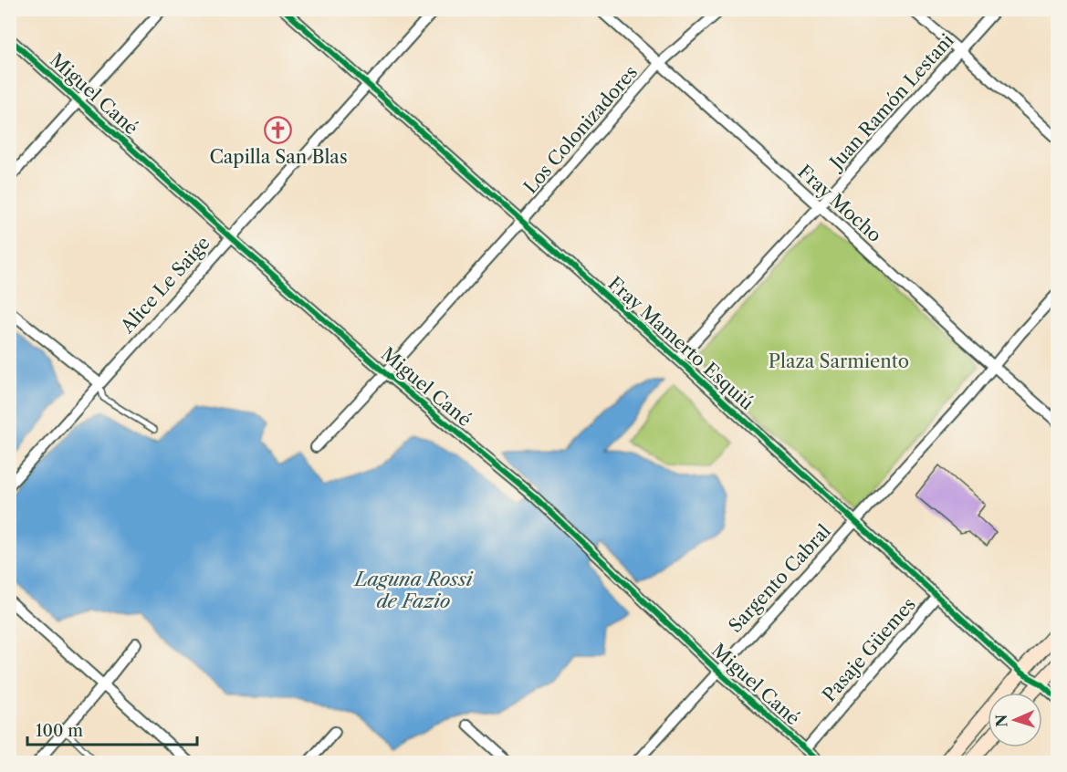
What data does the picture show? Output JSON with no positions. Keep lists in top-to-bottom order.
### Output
{
  "streets": {
    "street": [
      "Miguel Cané",
      "Juan Ramón Lestani",
      "Los Colonizadores",
      "Fray Mocho",
      "Alice Le Saige",
      "Fray Mamerto Esquiú",
      "Sargento Cabral",
      "Pasaje Güemes"
    ]
  },
  "crossings": [
    ["Miguel Cané", "Los Colonizadores"],
    ["Miguel Cané", "Alice Le Saige"],
    ["Miguel Cané", "Sargento Cabral"],
    ["Miguel Cané", "Pasaje Güemes"],
    ["Juan Ramón Lestani", "Fray Mocho"],
    ["Juan Ramón Lestani", "Fray Mamerto Esquiú"],
    ["Los Colonizadores", "Fray Mocho"],
    ["Los Colonizadores", "Fray Mamerto Esquiú"],
    ["Fray Mocho", "Sargento Cabral"],
    ["Alice Le Saige", "Fray Mamerto Esquiú"],
    ["Fray Mamerto Esquiú", "Sargento Cabral"],
    ["Fray Mamerto Esquiú", "Pasaje Güemes"]
  ],
  "water": ["Laguna Rossi de Fazio"],
  "parks": ["Plaza Sarmiento"],
  "places": {
    "church": ["Capilla San Blas"]
  },
  "scale_bar": "100 m",
  "north": "left"
}
